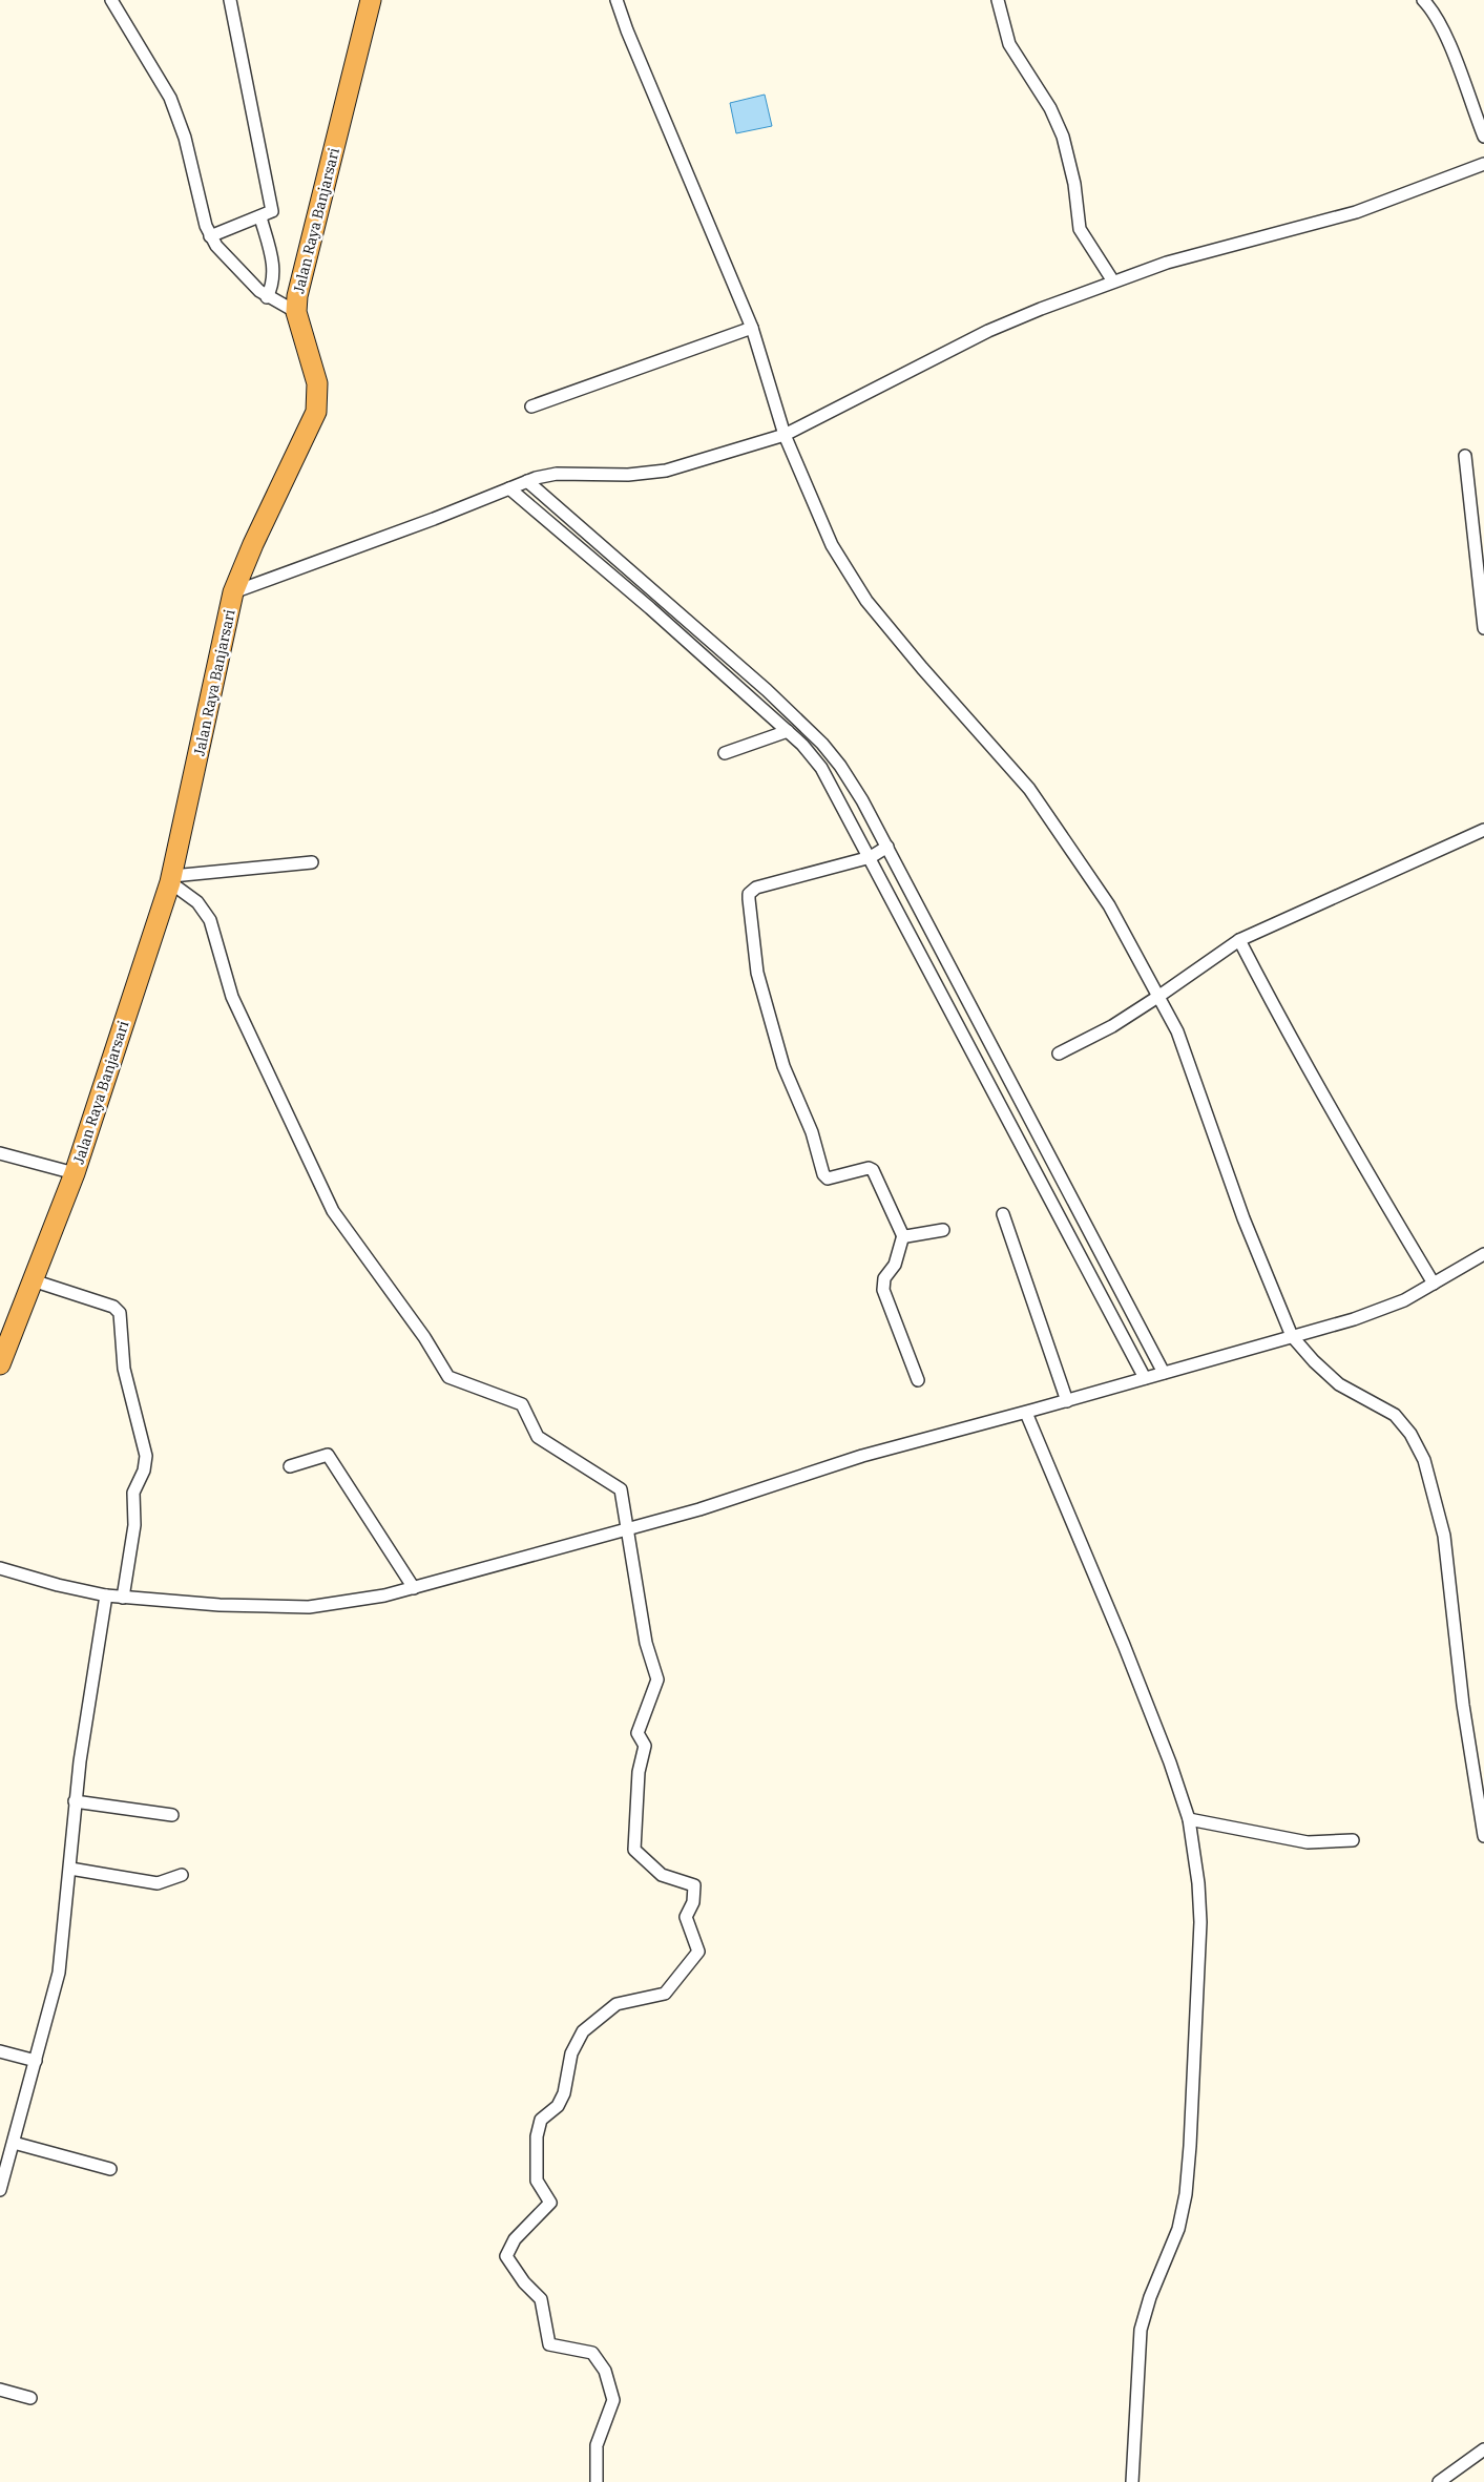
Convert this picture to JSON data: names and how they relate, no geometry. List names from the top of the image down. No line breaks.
{"streets":{"highway":["Jalan Raya Banjarsari"]}}
